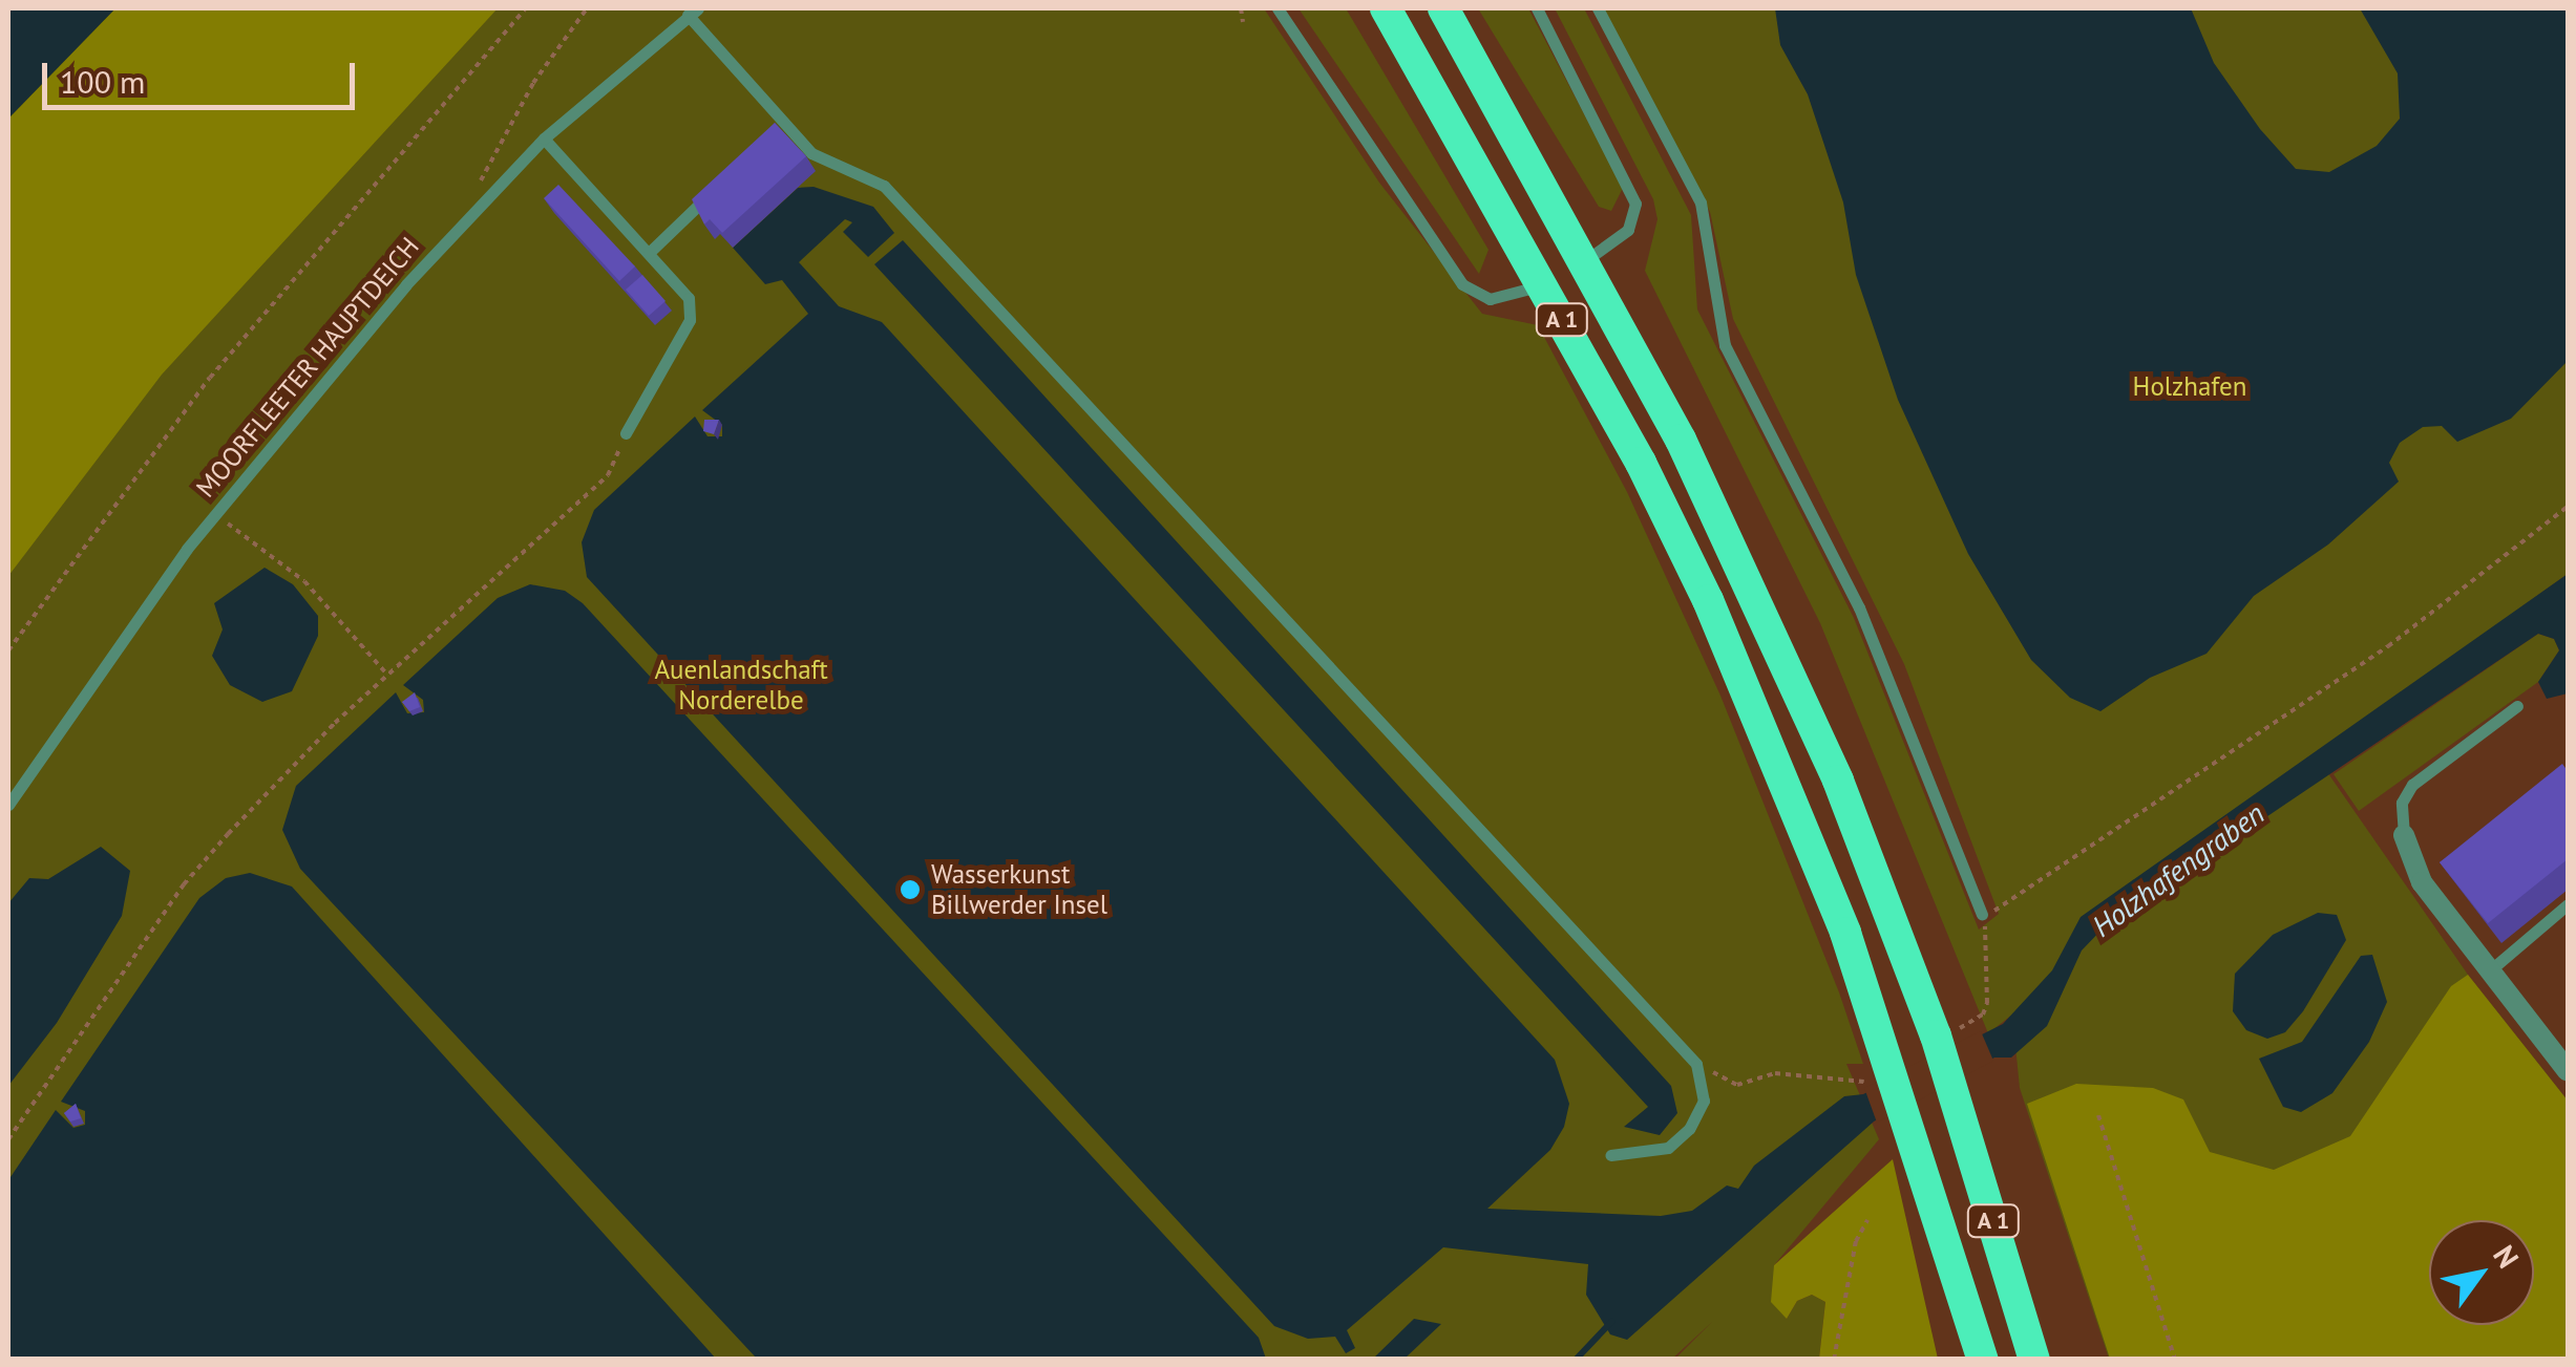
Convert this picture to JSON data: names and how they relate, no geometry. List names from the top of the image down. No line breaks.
{"streets":{"highway":["A 1"],"lane":["MOORFLEETER HAUPTDEICH"]},"water":["Holzhafengraben"],"parks":["Holzhafen","Auenlandschaft Norderelbe"],"places":["Wasserkunst Billwerder Insel"],"scale_bar":"100 m","north":"top right"}
